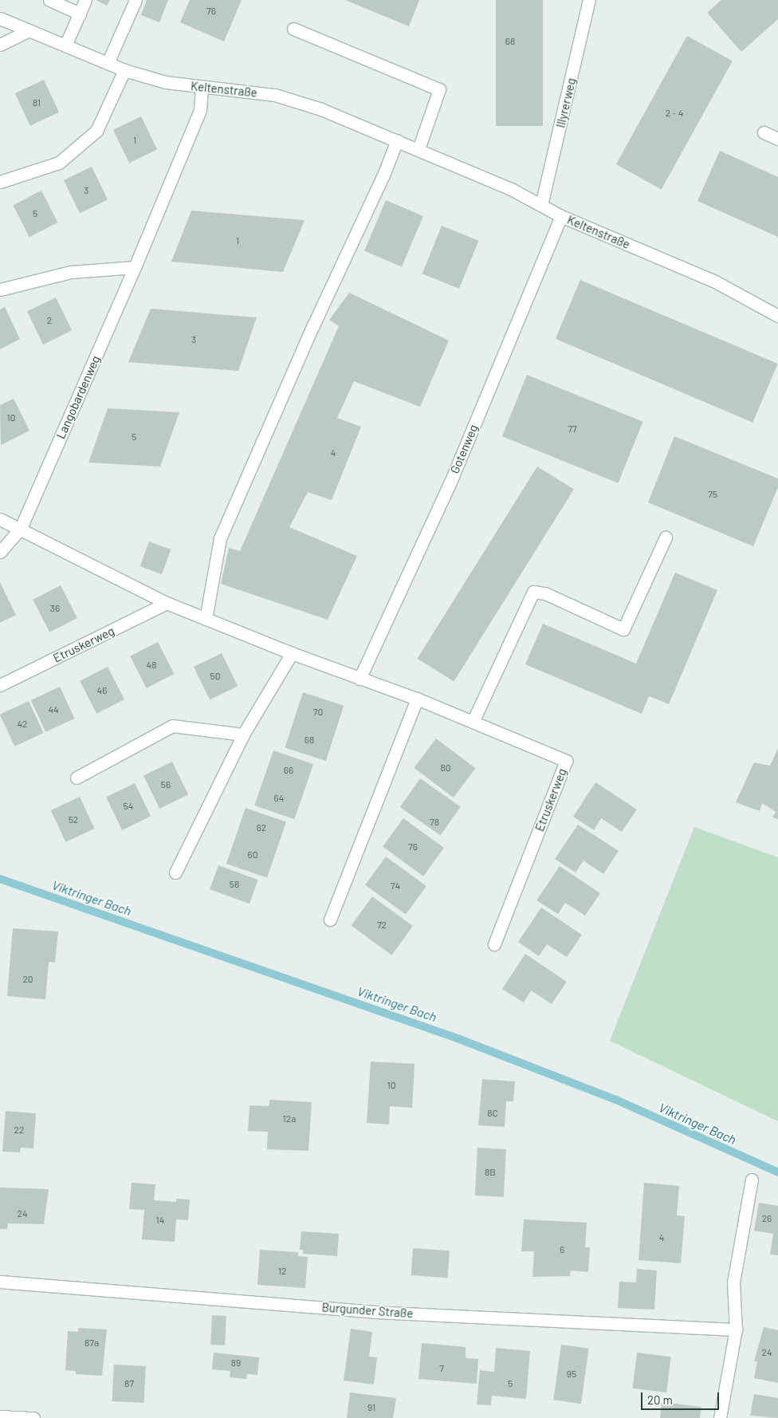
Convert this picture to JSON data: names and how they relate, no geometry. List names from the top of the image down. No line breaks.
{"streets":{"street":["Keltenstraße","Illyrerweg","Langobardenweg","Gotenweg","Etruskerweg","Burgunder Straße"]},"crossings":[["Keltenstraße","Illyrerweg"],["Keltenstraße","Langobardenweg"],["Keltenstraße","Gotenweg"],["Langobardenweg","Etruskerweg"],["Gotenweg","Etruskerweg"]],"water":["Viktringer Bach"],"house_numbers":["76","68","81","2 - 4","1","3","5","1","2","3","10","77","5","4","75","36","48","50","46","44","70","42","68","80","66","56","64","54","52","78","62","76","60","58","74","72","20","10","8C","12a","22","8B","24","26","14","4","6","12","87a","24","89","7","95","87","5","91"],"scale_bar":"20 m"}
